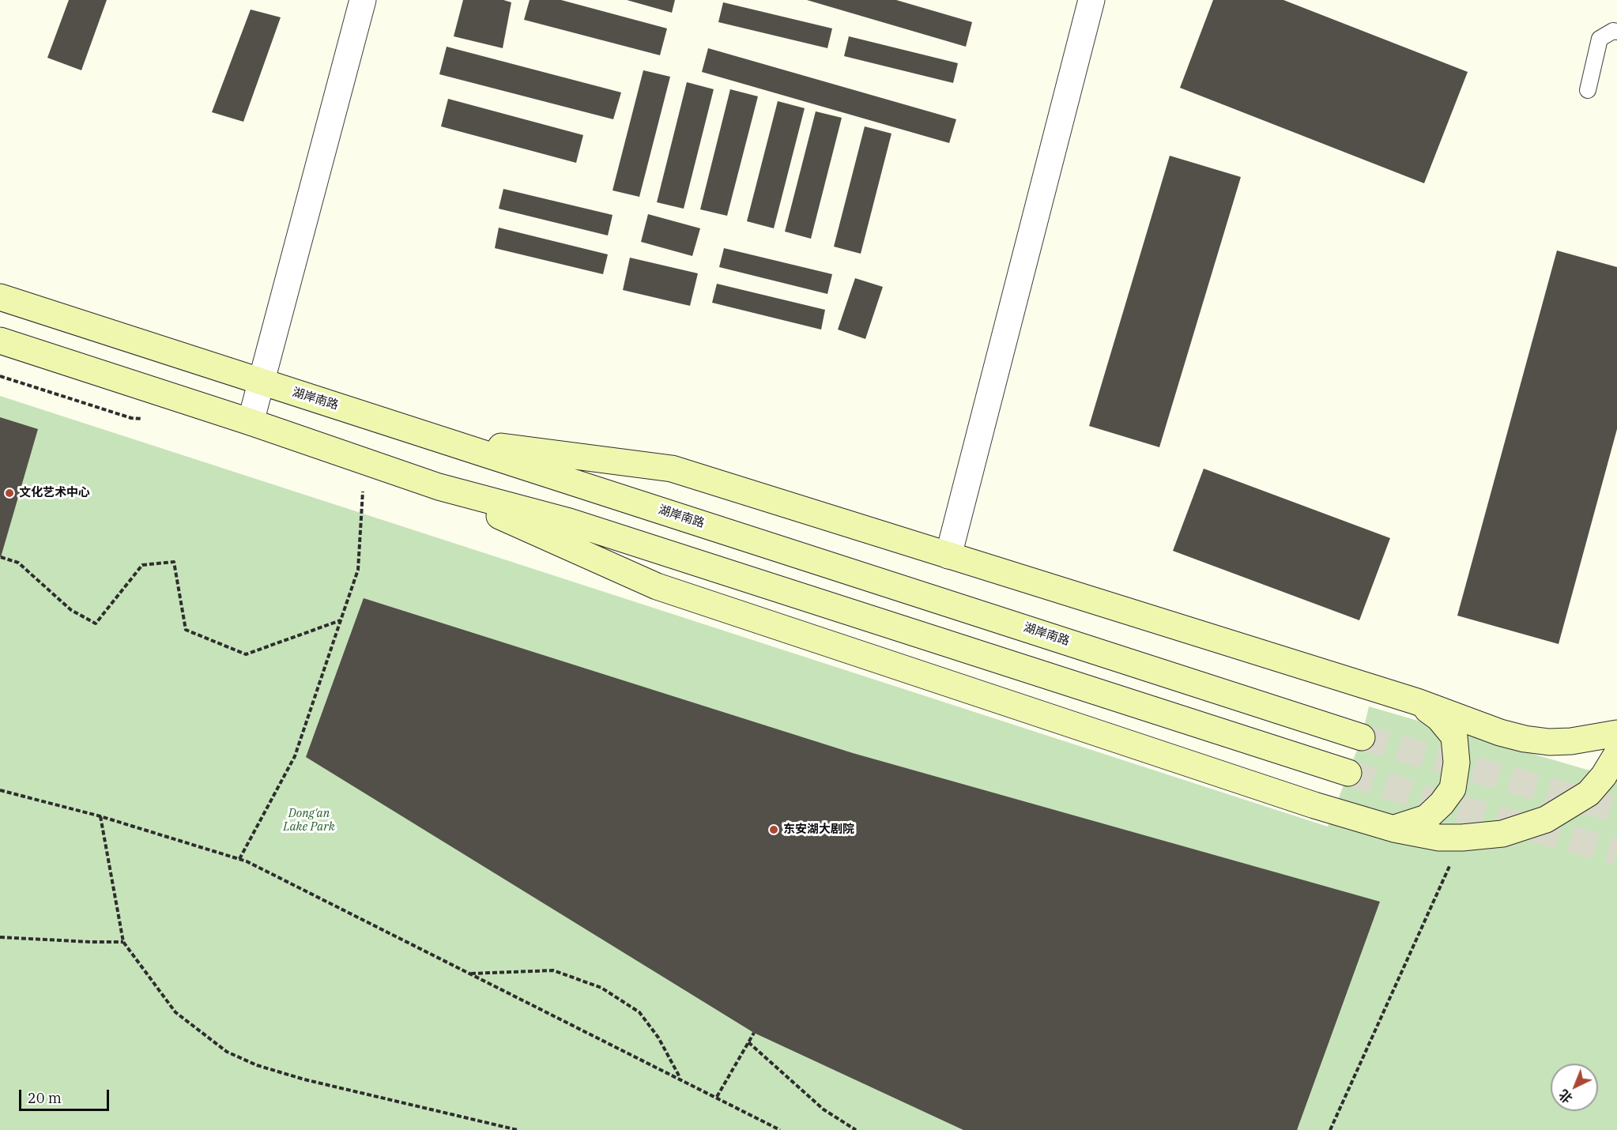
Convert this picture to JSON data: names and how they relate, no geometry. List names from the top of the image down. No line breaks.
{"streets":{"main road":["湖岸南路"]},"parks":["Dong'an Lake Park"],"places":["文化艺术中心","东安湖大剧院"],"scale_bar":"20 m","north":"bottom left"}
